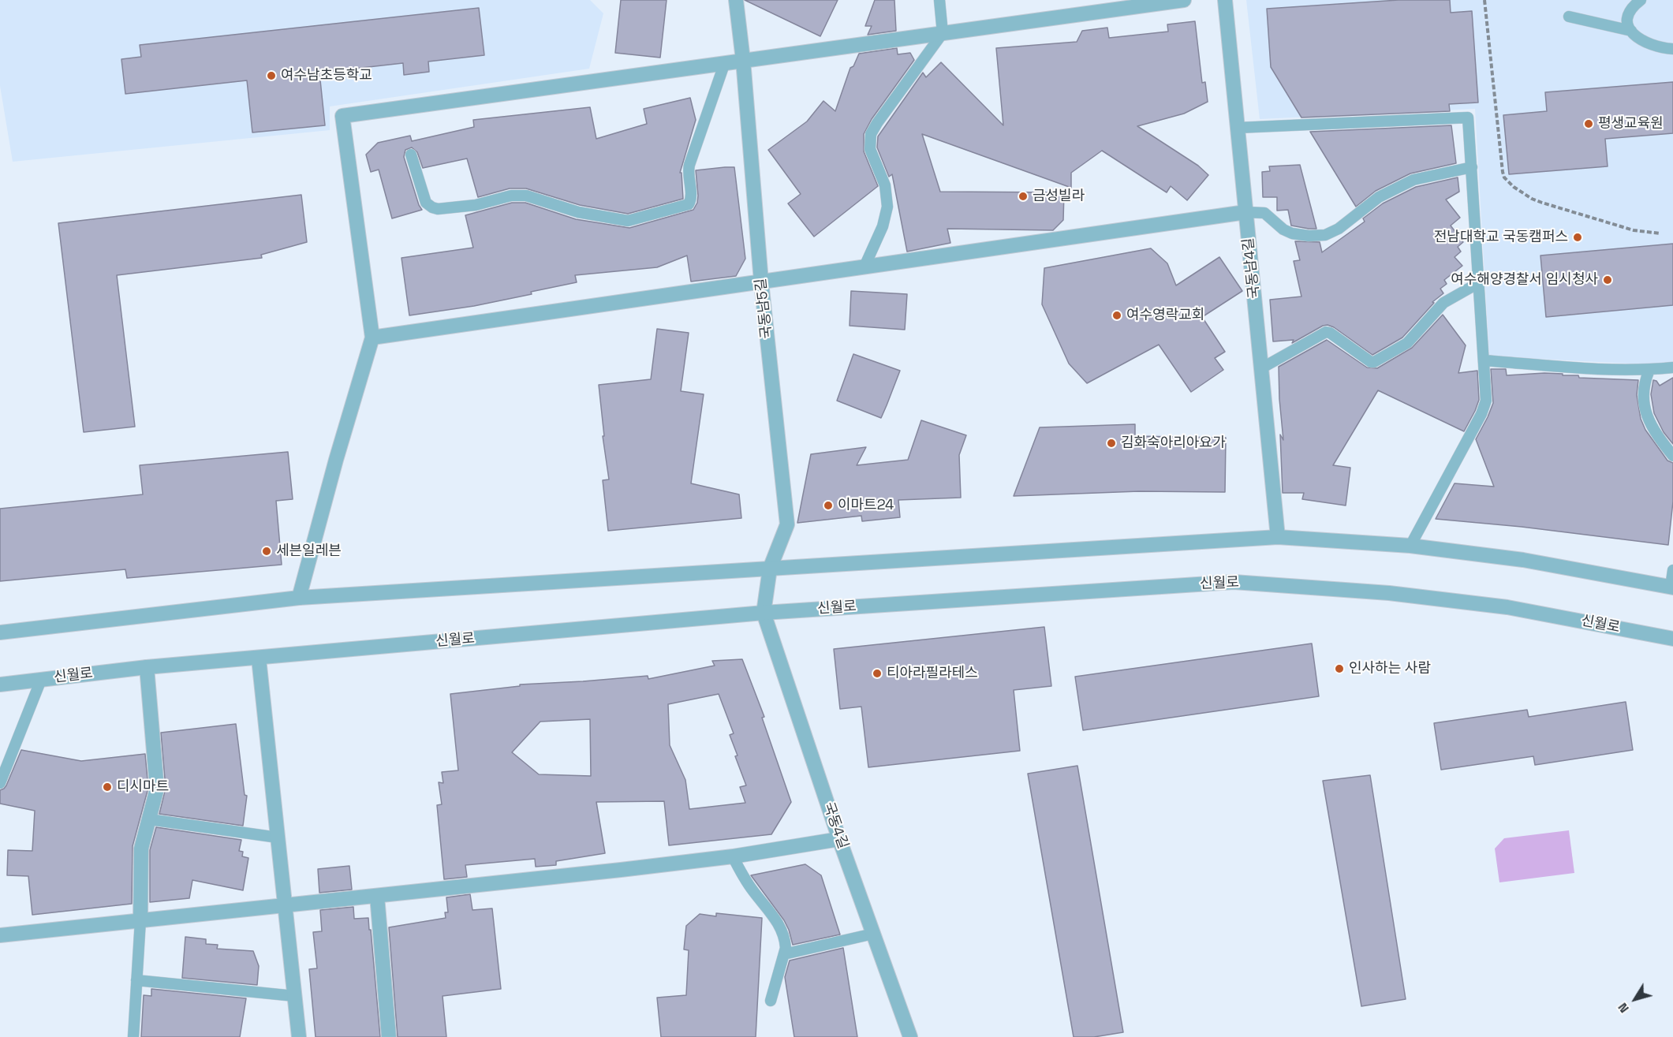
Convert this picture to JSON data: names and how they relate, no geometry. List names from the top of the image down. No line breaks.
{"streets":{"street":["국동남4길","국동남5길","신월로","국동4길"]},"crossings":[["국동남5길","신월로"],["국동남5길","국동4길"],["신월로","국동4길"]],"places":["여수남초등학교","평생교육원","금성빌라","전남대학교 국동캠퍼스","여수해양경찰서 임시청사","여수영락교회","김화숙아리아요가","이마트24","세븐일레븐","인사하는 사람","티아라필라테스","디시마트"],"north":"bottom left"}
